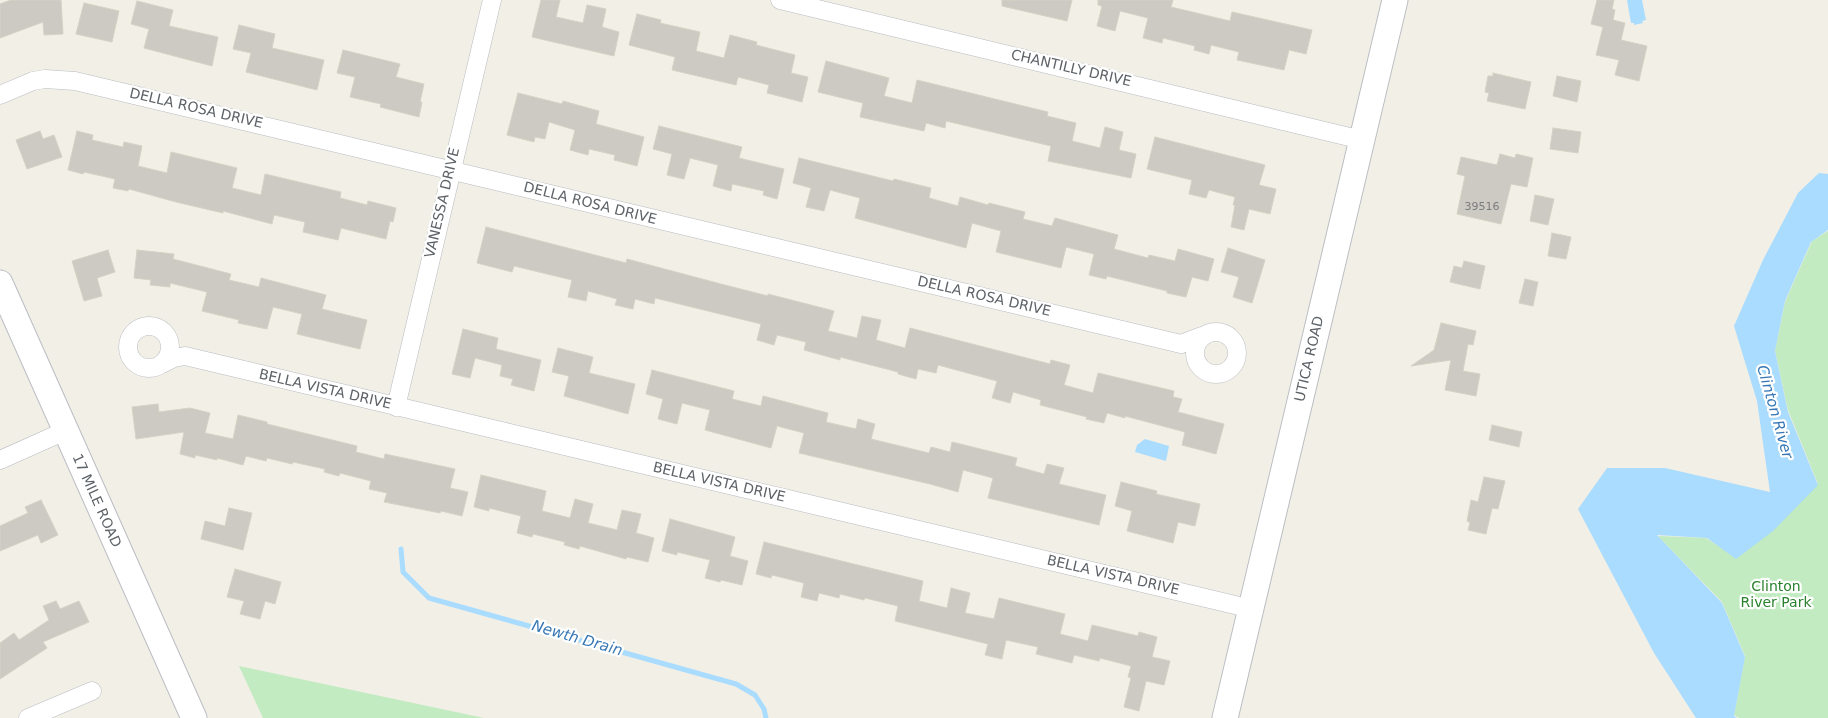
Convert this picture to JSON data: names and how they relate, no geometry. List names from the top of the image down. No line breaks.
{"streets":{"street":["CHANTILLY DRIVE","DELLA ROSA DRIVE","VANESSA DRIVE","UTICA ROAD","BELLA VISTA DRIVE","17 MILE ROAD"]},"crossings":[["CHANTILLY DRIVE","UTICA ROAD"],["DELLA ROSA DRIVE","VANESSA DRIVE"],["VANESSA DRIVE","BELLA VISTA DRIVE"],["UTICA ROAD","BELLA VISTA DRIVE"]],"water":["Clinton River","Newth Drain"],"parks":["Clinton River Park"],"house_numbers":["39516"]}
